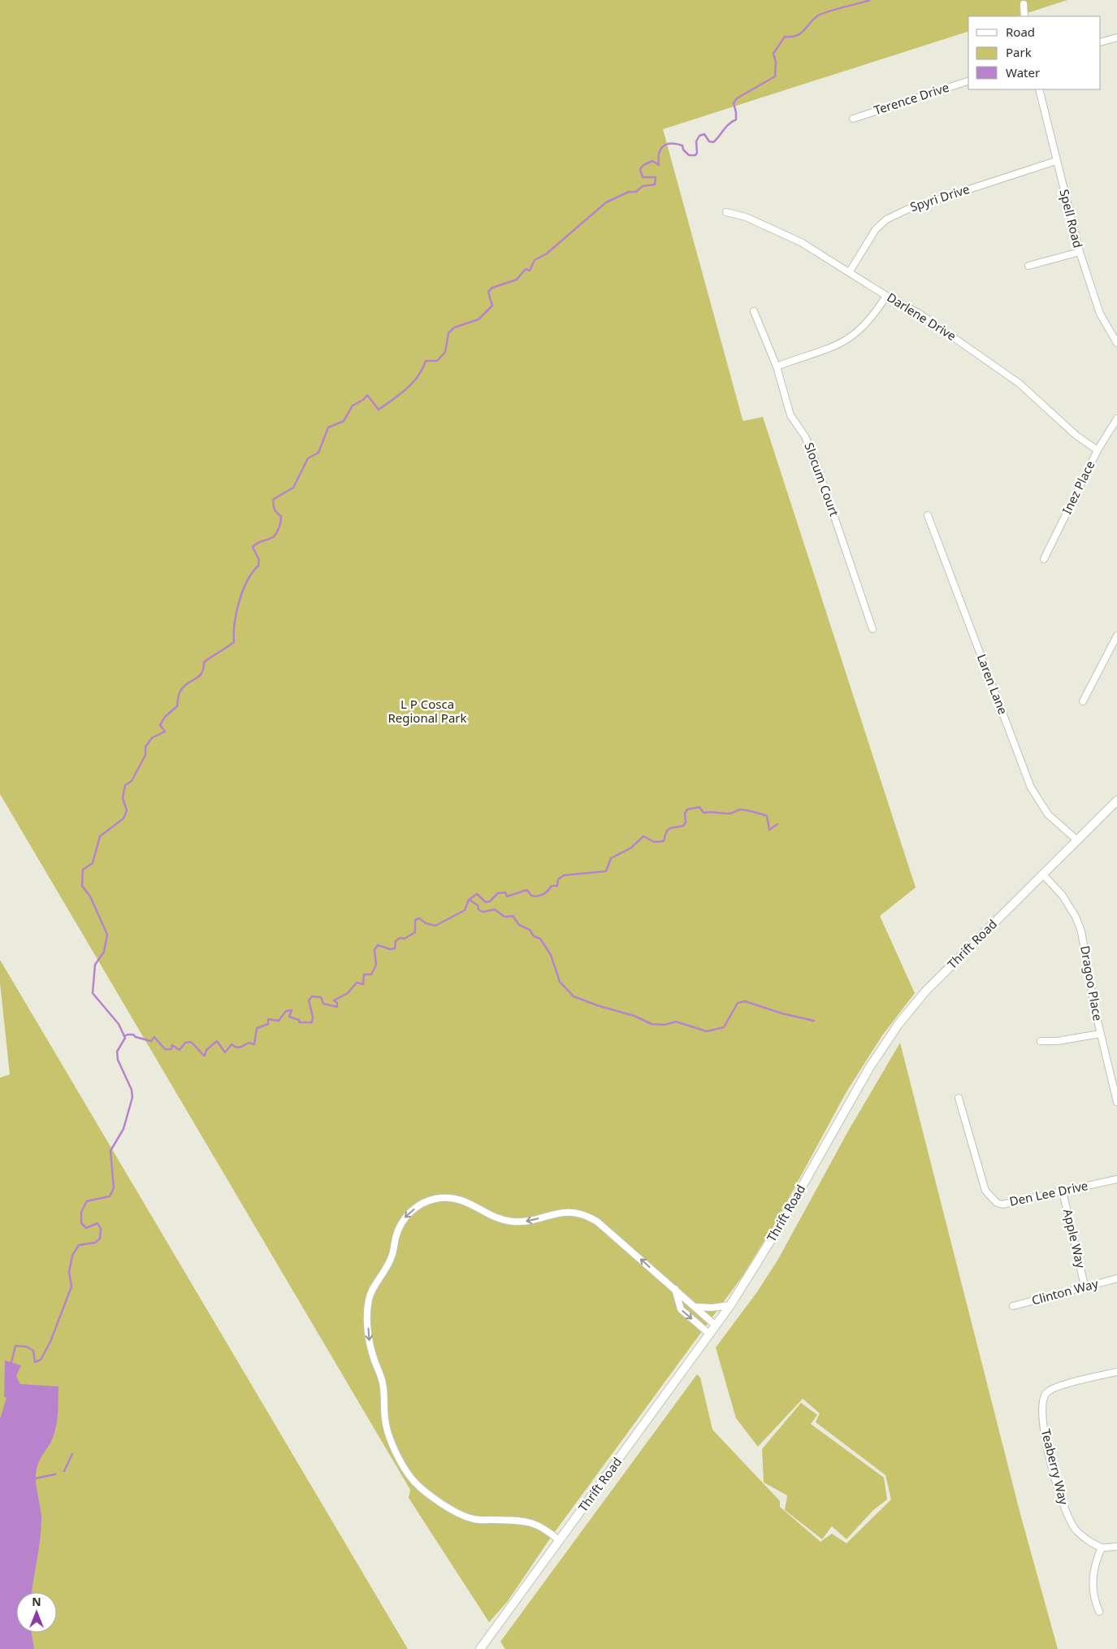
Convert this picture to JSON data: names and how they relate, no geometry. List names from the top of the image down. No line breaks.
{"streets":{"street":["Terence Drive","Spyri Drive","Spell Road","Darlene Drive","Slocum Court","Inez Place","Laren Lane","Thrift Road","Dragoo Place","Den Lee Drive","Apple Way","Clinton Way","Teaberry Way"]},"crossings":[["Spyri Drive","Spell Road"],["Spyri Drive","Darlene Drive"],["Darlene Drive","Inez Place"],["Laren Lane","Thrift Road"],["Thrift Road","Dragoo Place"],["Den Lee Drive","Apple Way"],["Apple Way","Clinton Way"]],"parks":["L P Cosca Regional Park"],"legend":["Road","Park","Water"],"north":"top"}
